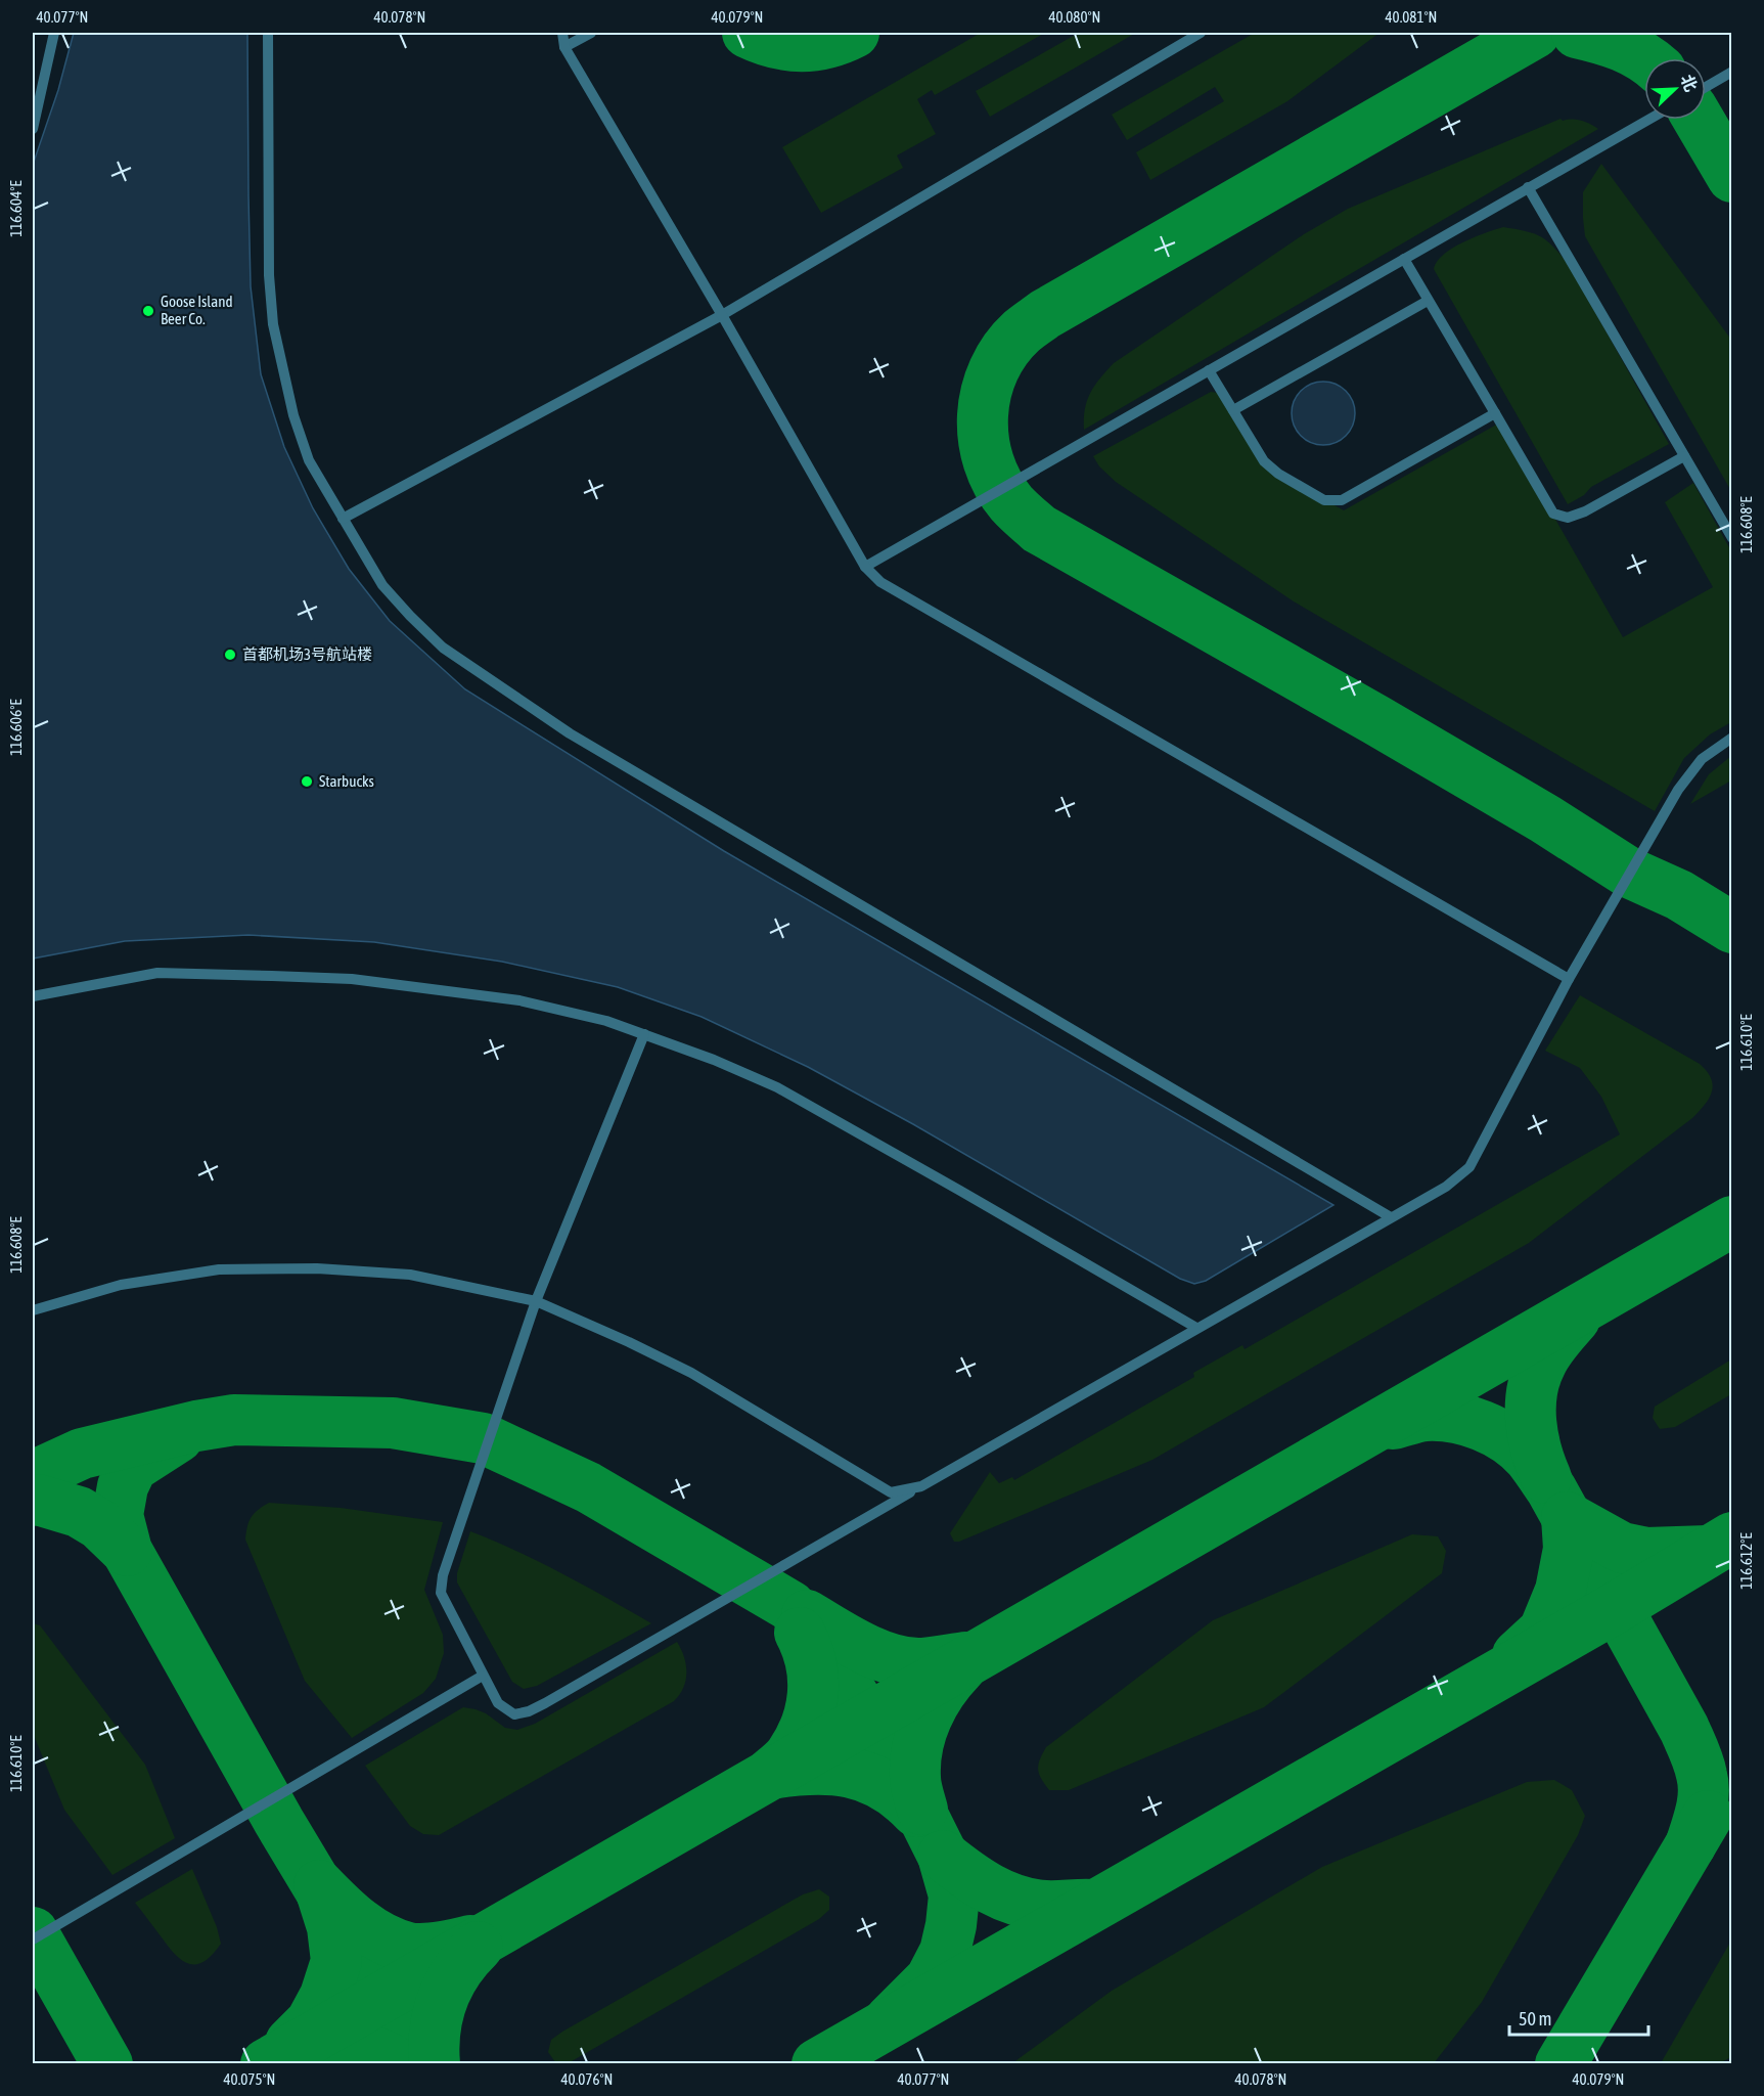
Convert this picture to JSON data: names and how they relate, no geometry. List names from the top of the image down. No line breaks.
{"places":["Goose Island Beer Co.","首都机场3号航站楼","Starbucks"],"scale_bar":"50 m","north":"top right","coordinates":["40.077°N","40.078°N","40.079°N","40.080°N","40.081°N","116.604°E","116.608°E","116.606°E","116.610°E","116.612°E","40.075°N","40.076°N"]}
